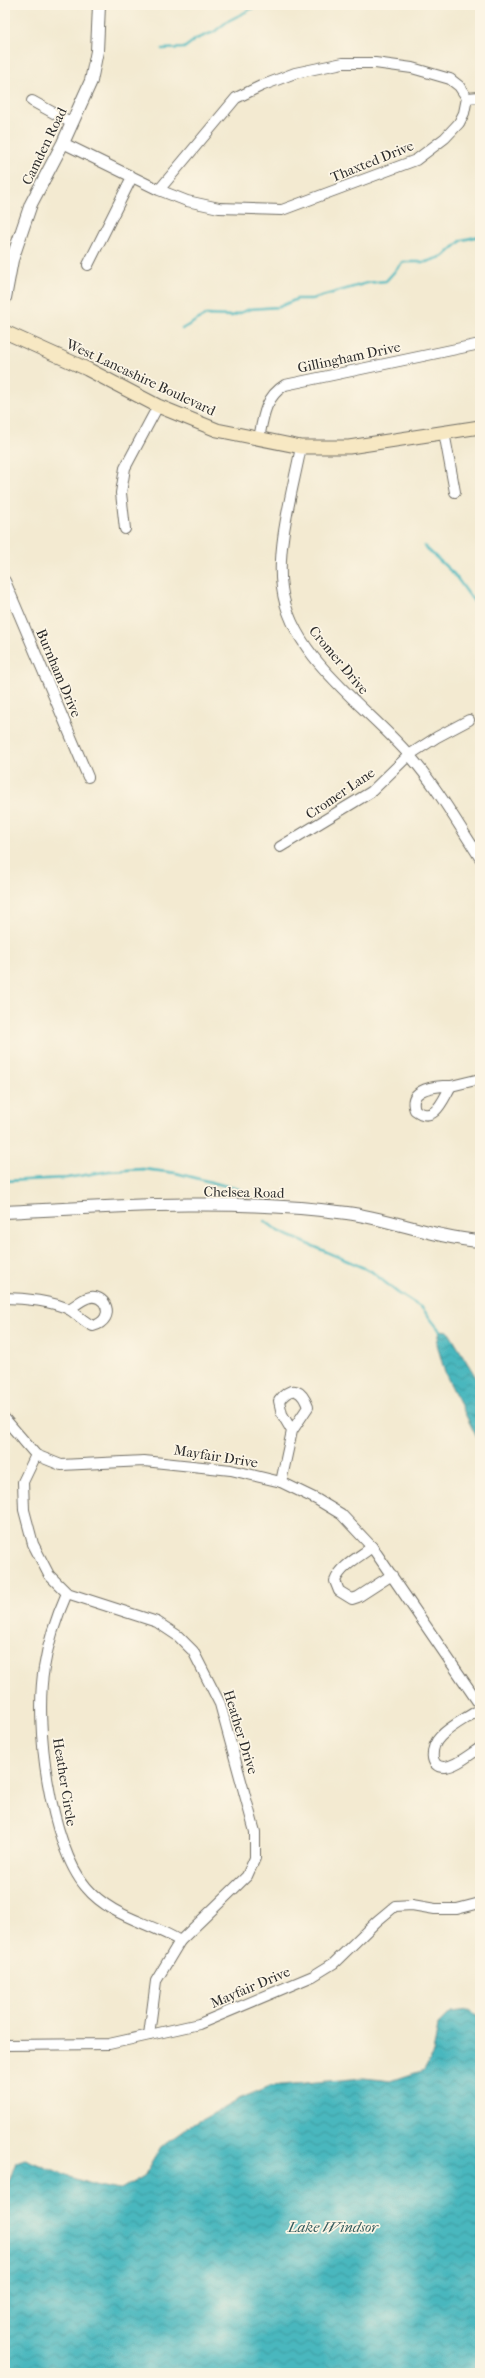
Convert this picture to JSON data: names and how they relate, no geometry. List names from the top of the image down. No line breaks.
{"streets":{"main road":["West Lancashire Boulevard"],"street":["Camden Road","Thaxted Drive","Gillingham Drive","Cromer Drive","Burnham Drive","Cromer Lane","Chelsea Road","Mayfair Drive","Heather Drive","Heather Circle"]},"crossings":[["Camden Road","Thaxted Drive"],["Gillingham Drive","West Lancashire Boulevard"],["West Lancashire Boulevard","Cromer Drive"],["Cromer Drive","Cromer Lane"],["Mayfair Drive","Heather Drive"],["Heather Drive","Heather Circle"]],"water":["Lake Windsor"]}
